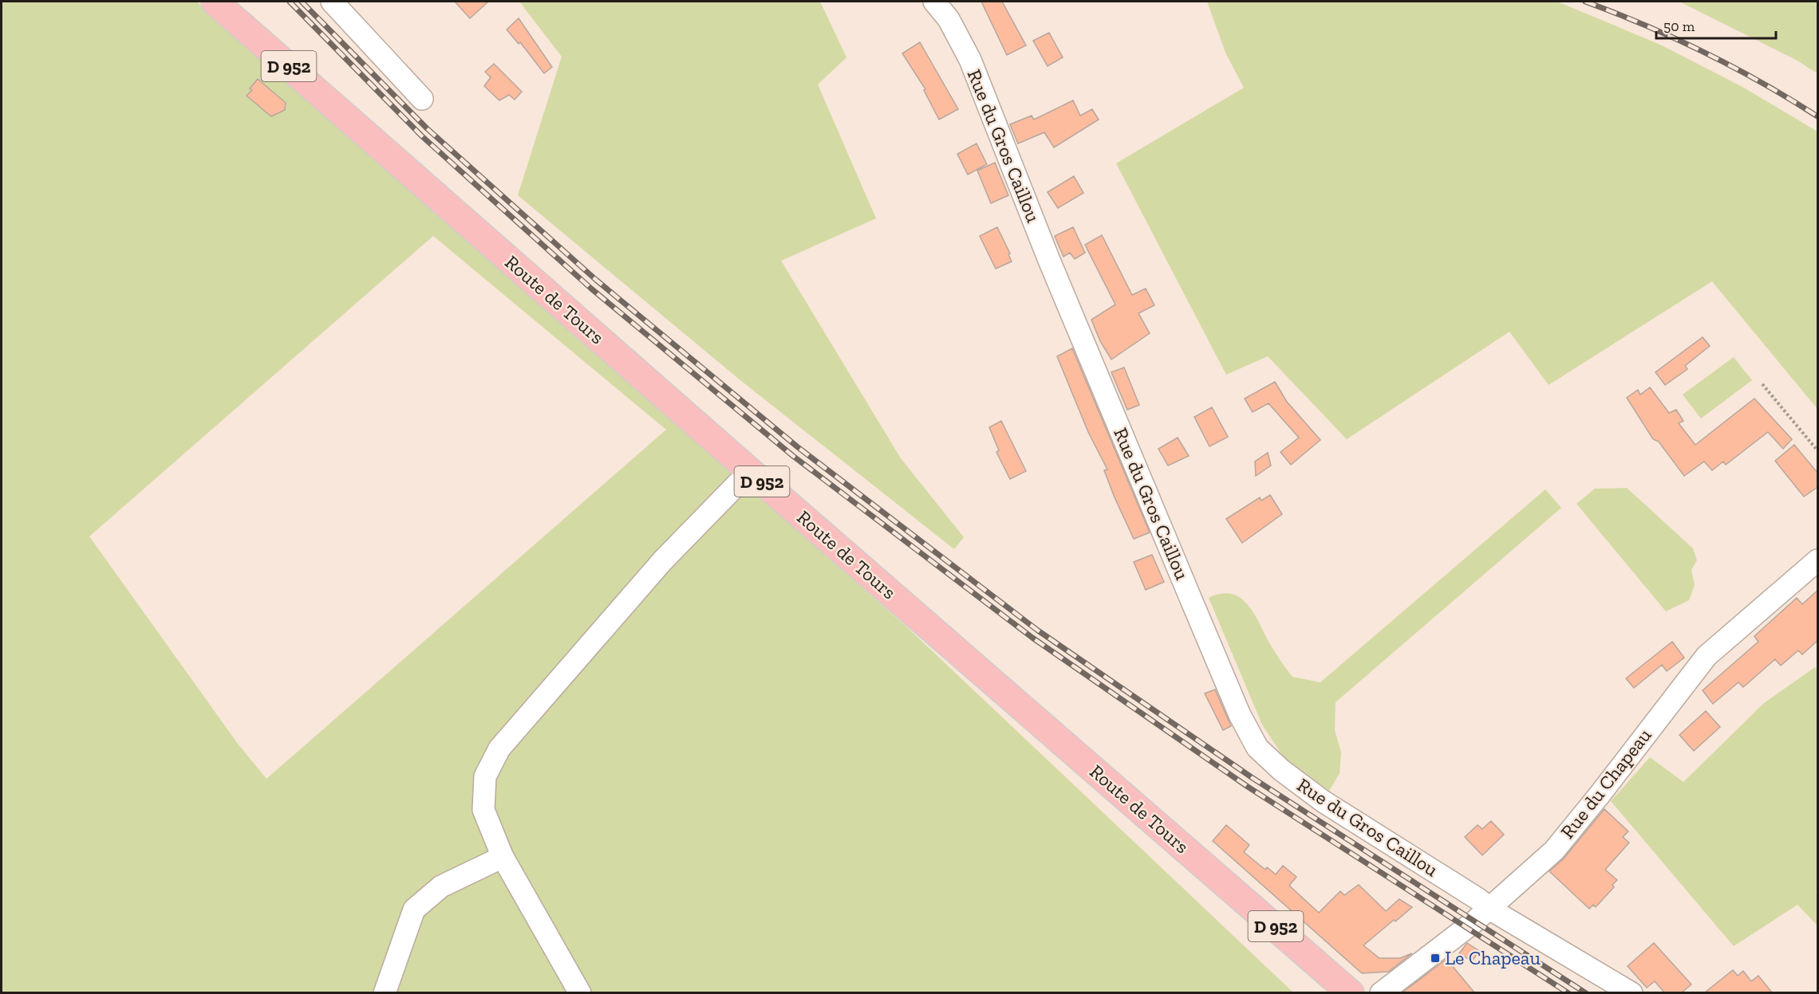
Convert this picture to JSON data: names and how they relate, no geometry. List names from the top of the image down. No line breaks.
{"streets":{"main road":["D 952","Route de Tours"],"street":["Rue du Gros Caillou","Rue du Chapeau"]},"crossings":[["Rue du Gros Caillou","Rue du Chapeau"]],"places":{"transit":["Le Chapeau"]},"scale_bar":"50 m"}
